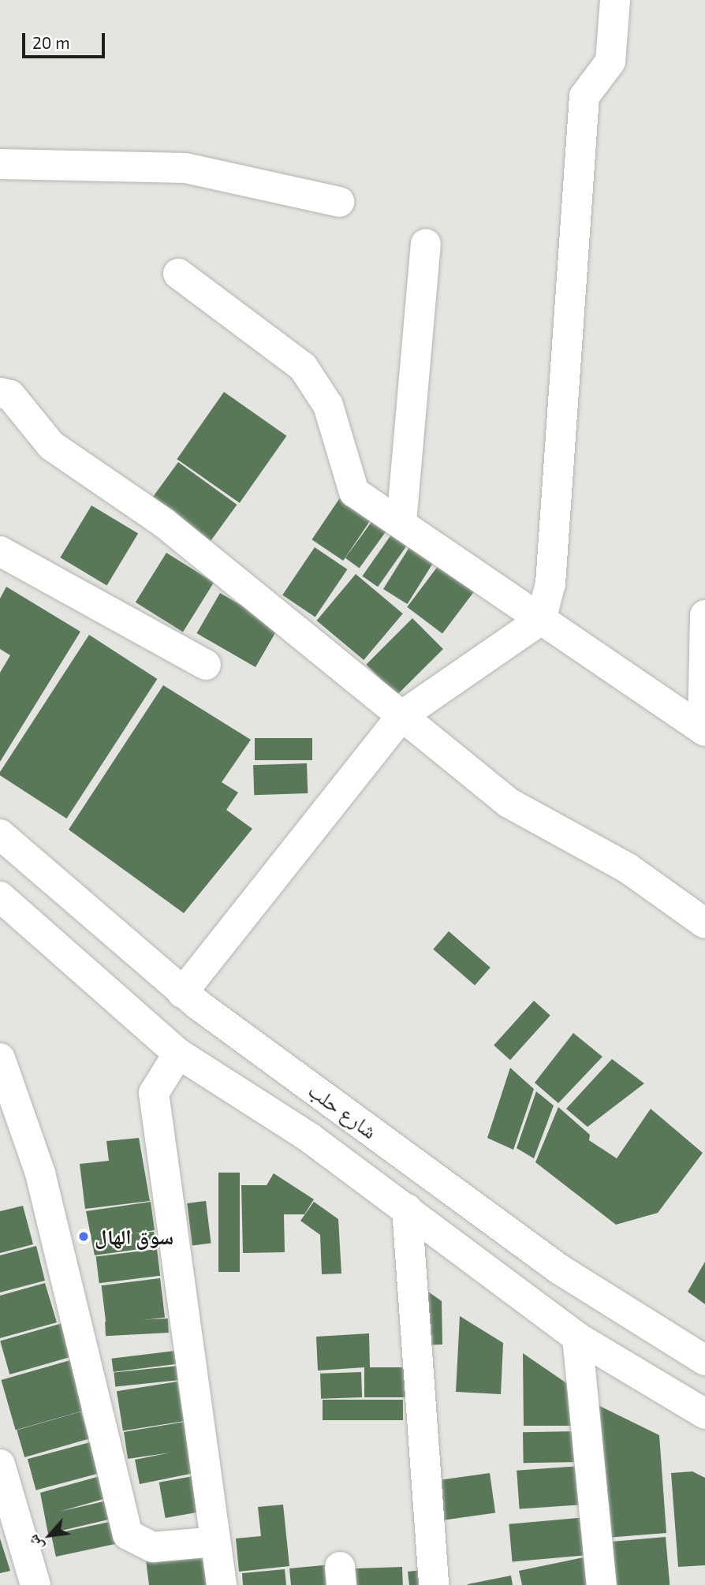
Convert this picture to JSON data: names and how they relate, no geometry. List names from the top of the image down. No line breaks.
{"streets":{"street":["شارع حلب"]},"places":["سوق الهال"],"scale_bar":"20 m","north":"bottom left"}
